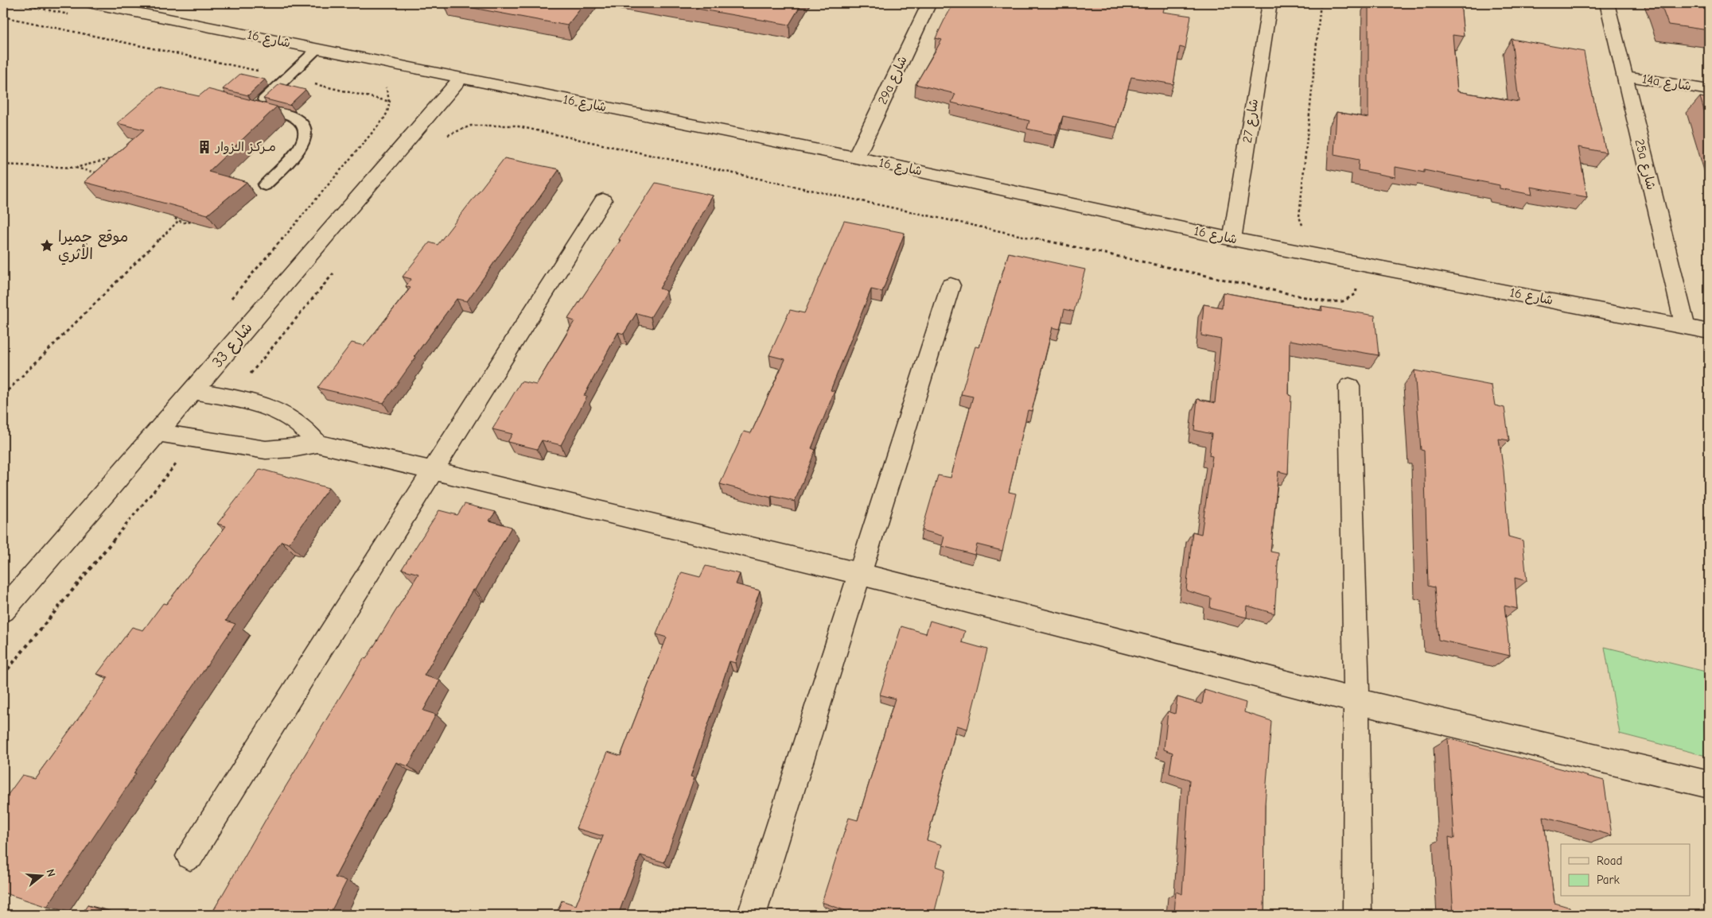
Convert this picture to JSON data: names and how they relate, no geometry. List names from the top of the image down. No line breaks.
{"streets":{"street":["شارع 16","29a شارع","14a شارع","شارع 27","25a شارع","شارع 33"]},"crossings":[["شارع 16","29a شارع"],["شارع 16","شارع 27"],["شارع 16","25a شارع"],["شارع 16","شارع 33"],["14a شارع","25a شارع"]],"places":{"building":["مـركـز الـزوار"],"place":["موقع جميرا الأثري"]},"legend":["Road","Park"],"north":"right"}
